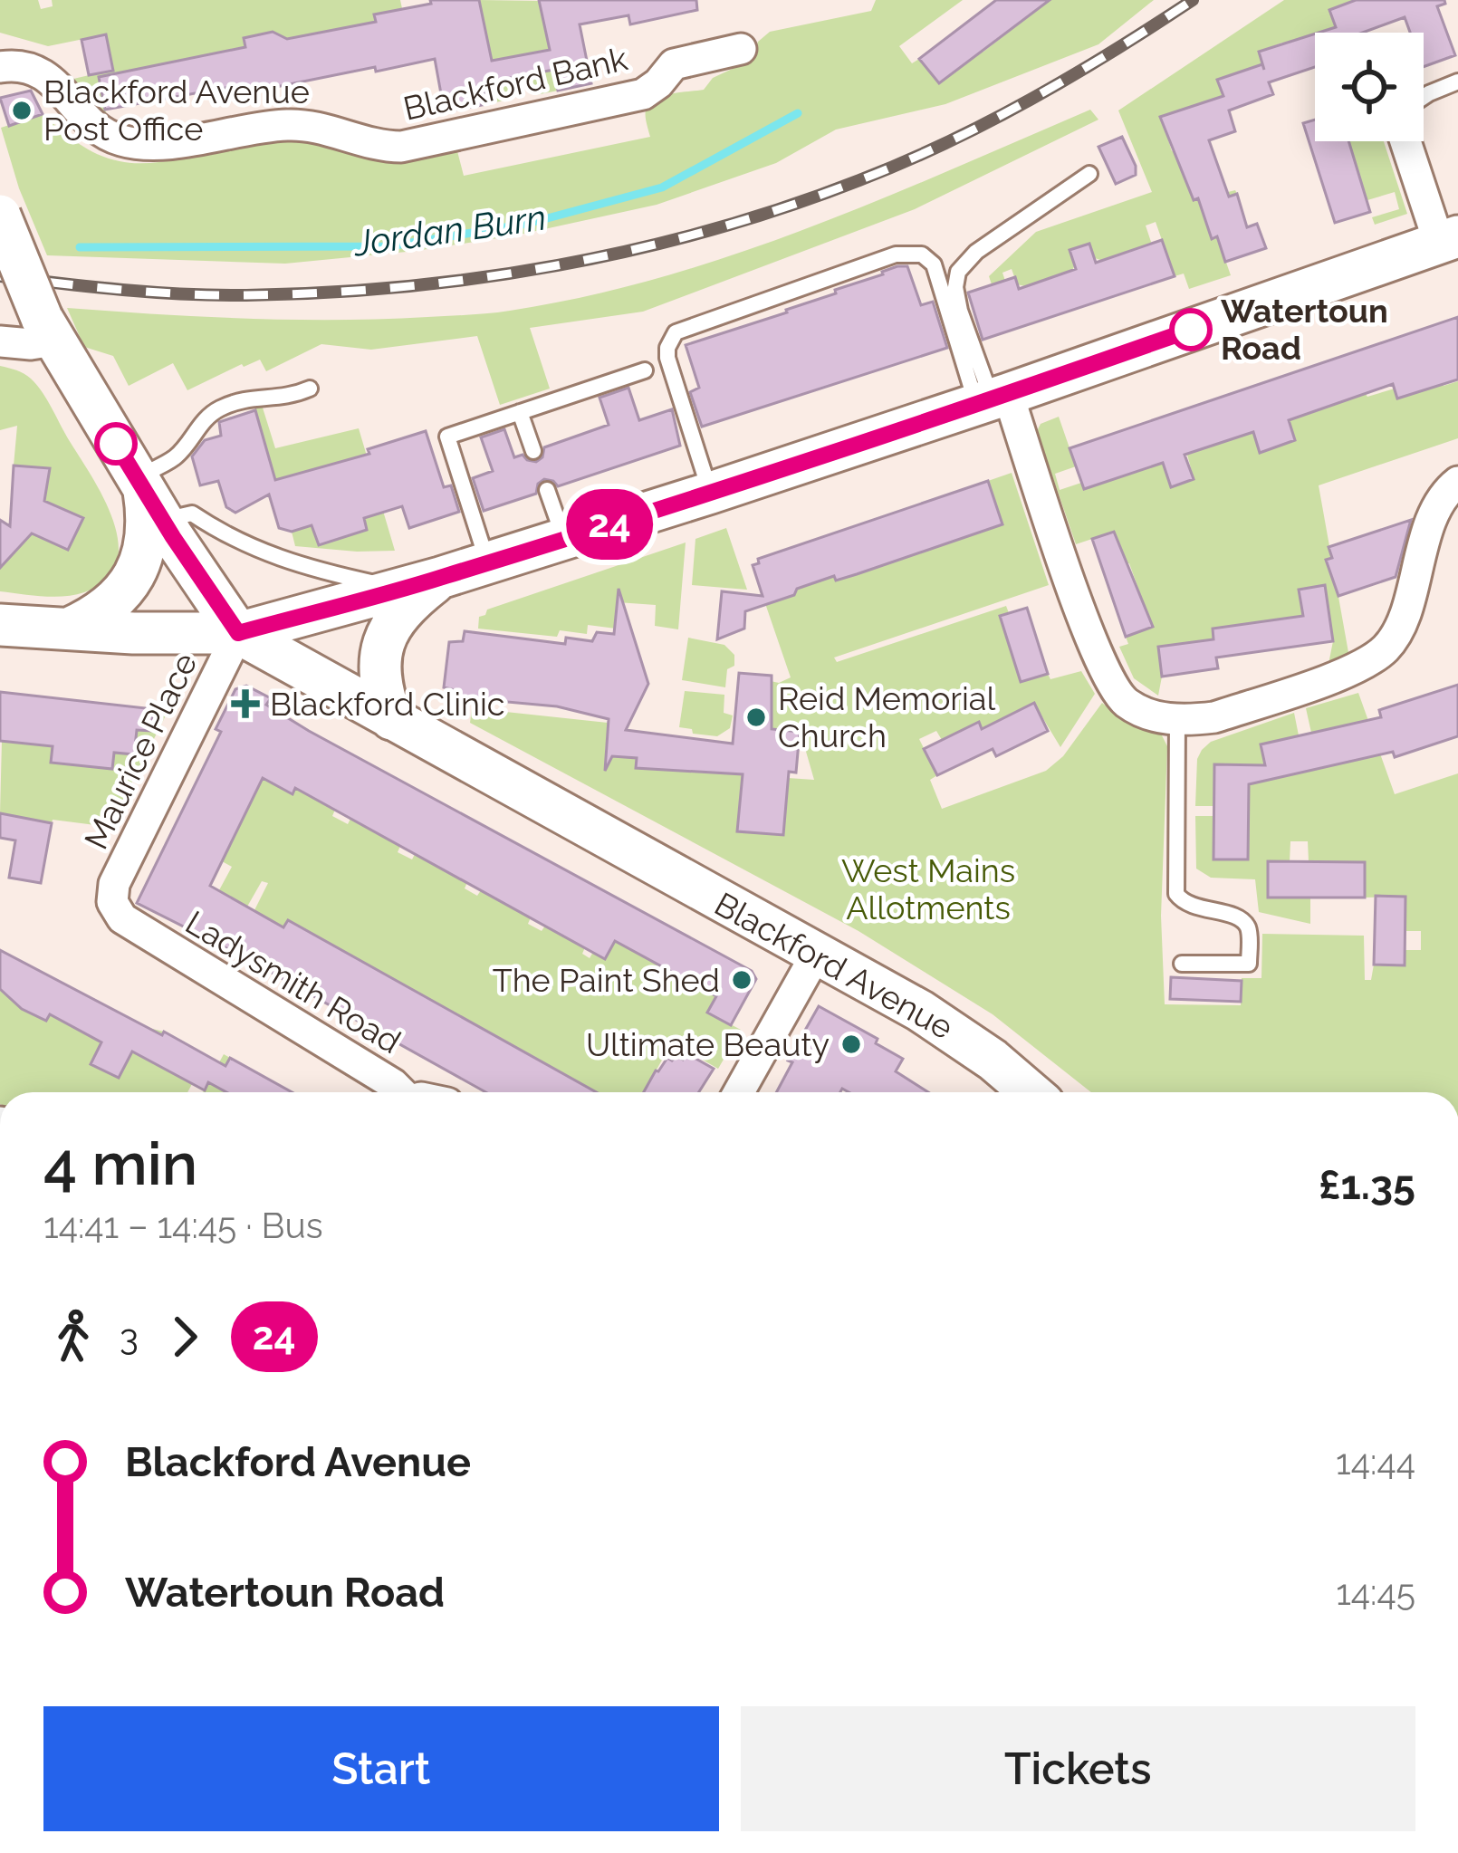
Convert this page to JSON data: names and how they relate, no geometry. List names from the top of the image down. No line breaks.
{"streets":{"street":["Blackford Bank","Maurice Place","Blackford Avenue","Ladysmith Road"]},"crossings":[["Maurice Place","Blackford Avenue"],["Maurice Place","Ladysmith Road"]],"water":["Jordan Burn"],"parks":["West Mains Allotments"],"places":{"other":["Blackford Avenue Post Office","Watertoun Road","Reid Memorial Church","The Paint Shed","Ultimate Beauty"],"health":["Blackford Clinic"]},"lines":["bus line 24"],"page":{"on_map":"24","heading":["4 min","14:41 – 14:45 · Bus","£1.35"],"legs":["3","24"],"list":[{"name":"Blackford Avenue","value":"14:44"},{"name":"Watertoun Road","value":"14:45"}],"buttons":["Start","Tickets"]}}
